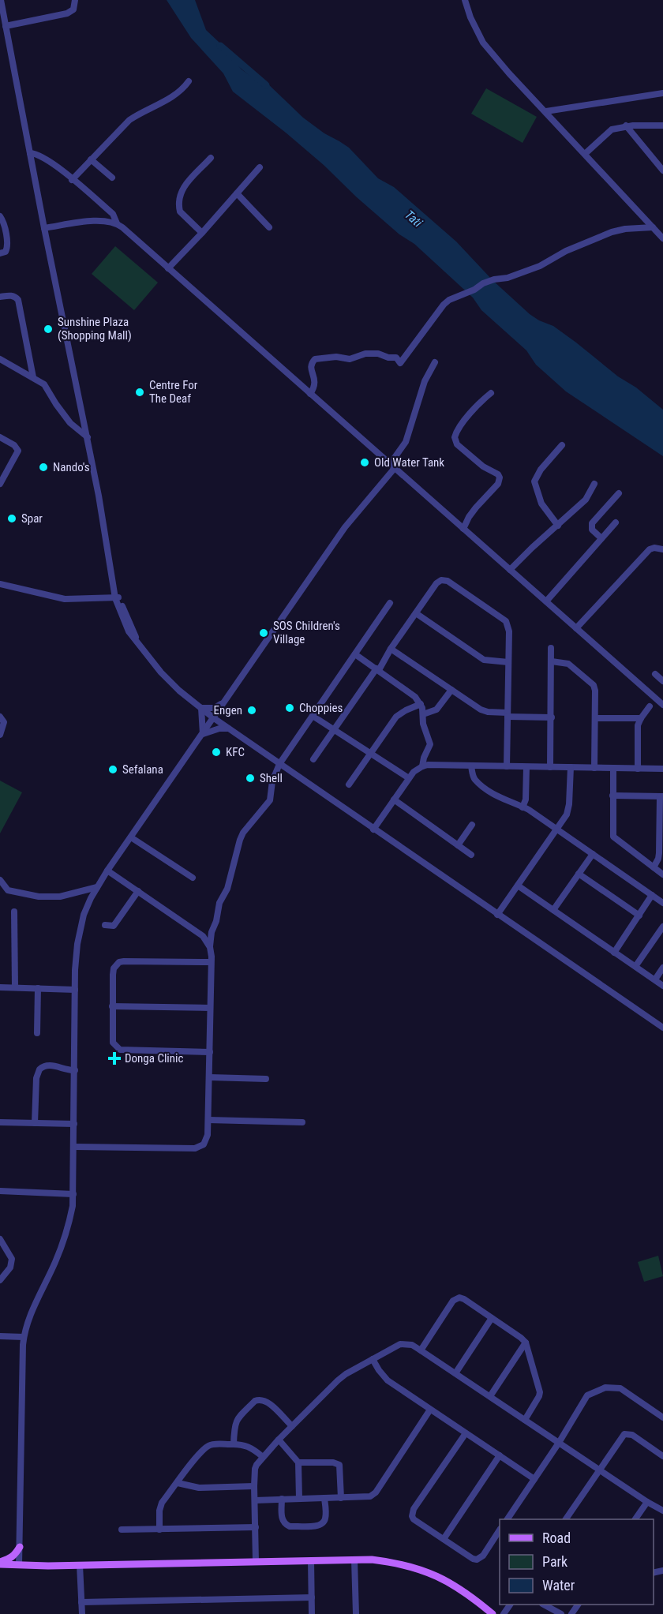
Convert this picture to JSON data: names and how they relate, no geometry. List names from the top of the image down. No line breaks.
{"water":["Tati"],"places":{"other":["Sunshine Plaza (Shopping Mall)","Centre For The Deaf","Old Water Tank","Nando's","Spar","SOS Children's Village","Choppies","Engen","KFC","Sefalana","Shell"],"health":["Donga Clinic"]},"legend":["Road","Park","Water"]}
